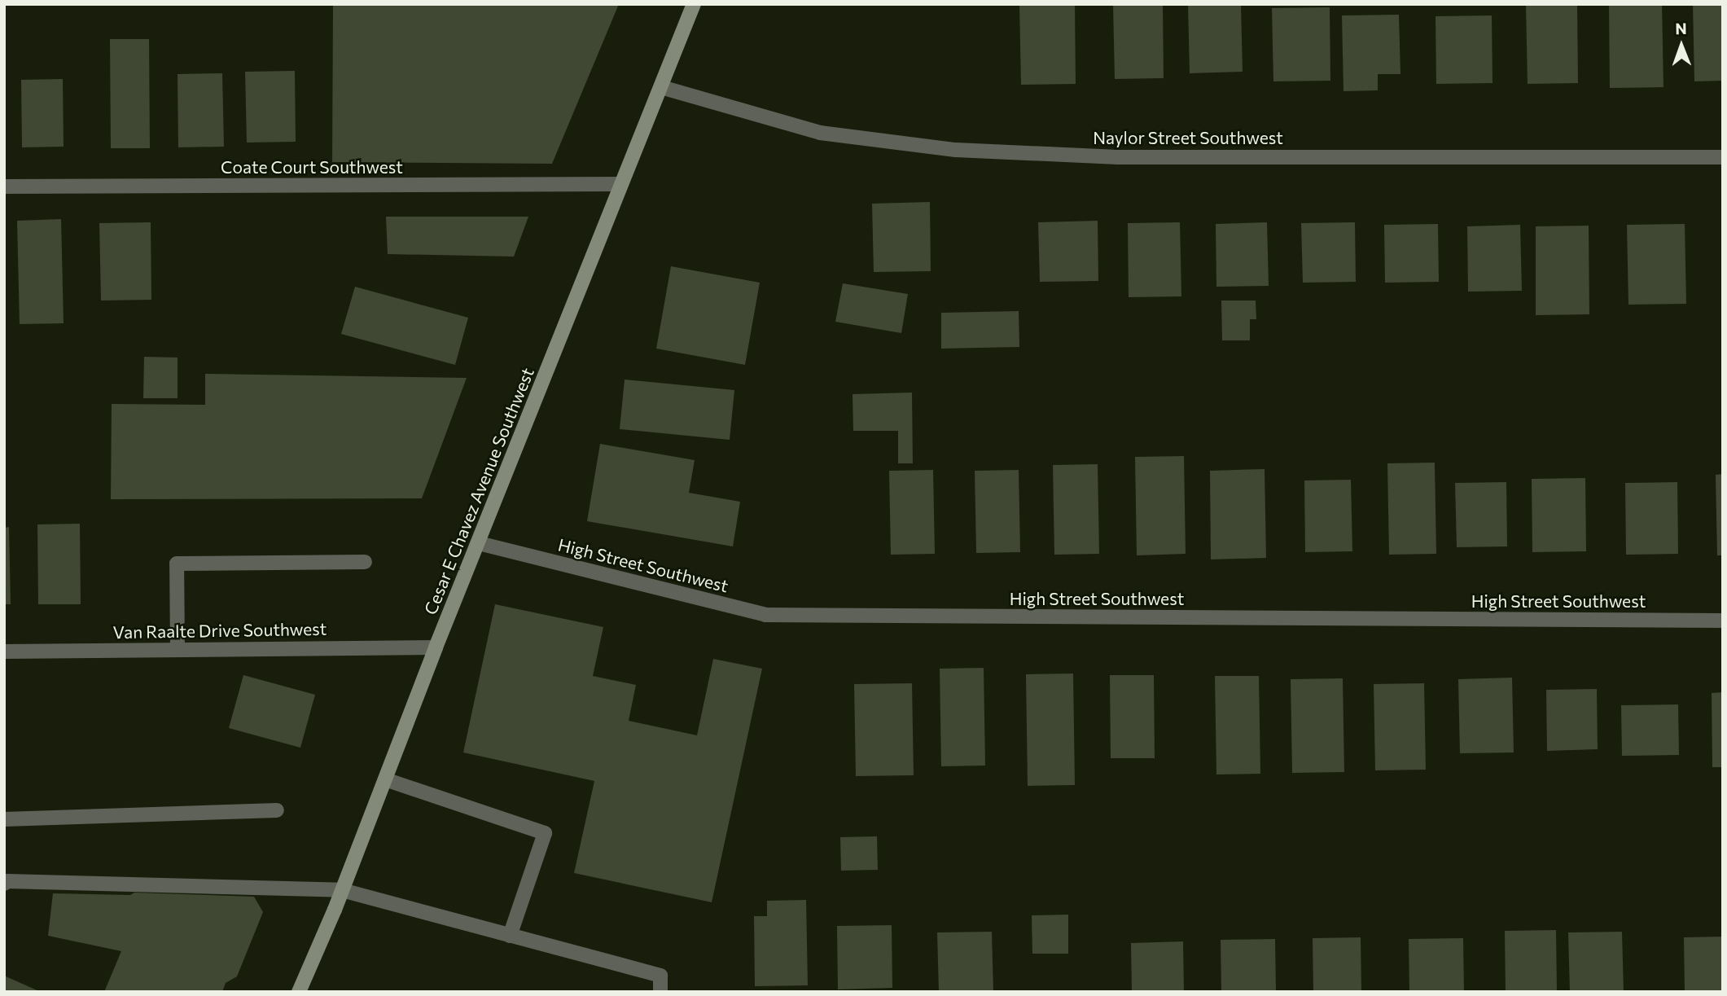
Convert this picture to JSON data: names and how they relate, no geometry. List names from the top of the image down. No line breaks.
{"streets":{"main road":["Cesar E Chavez Avenue Southwest"],"street":["Naylor Street Southwest","Coate Court Southwest","High Street Southwest","Van Raalte Drive Southwest"]},"crossings":[["Naylor Street Southwest","Cesar E Chavez Avenue Southwest"],["Coate Court Southwest","Cesar E Chavez Avenue Southwest"],["Cesar E Chavez Avenue Southwest","High Street Southwest"],["Cesar E Chavez Avenue Southwest","Van Raalte Drive Southwest"]],"north":"top"}
